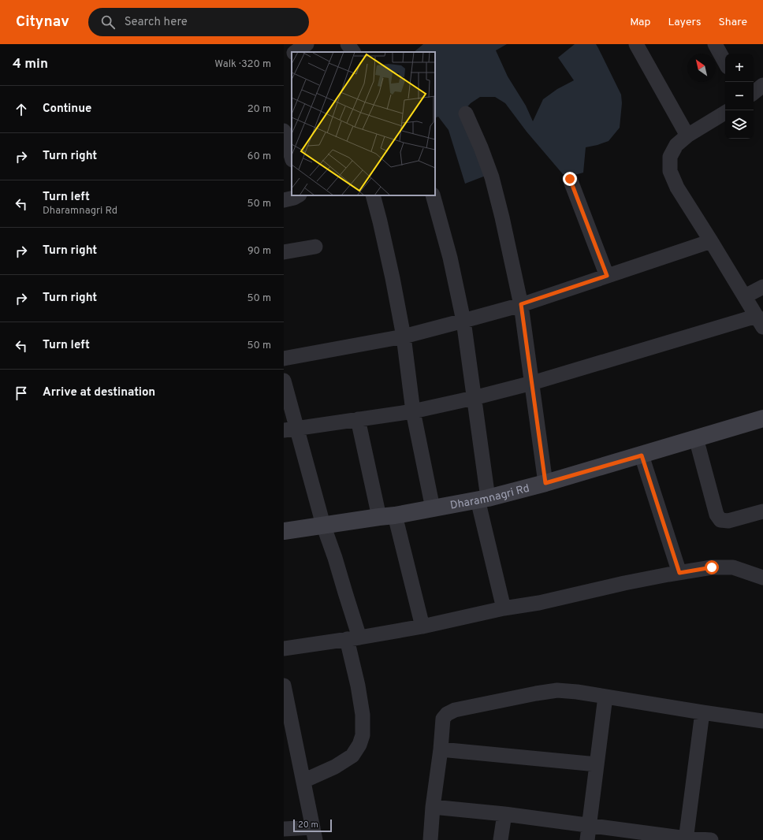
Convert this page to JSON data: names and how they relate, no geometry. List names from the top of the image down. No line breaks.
{"streets":{"street":["Dharamnagri Rd"]},"scale_bar":"20 m","north":"top left","page":{"header":"Citynav","search":"Search here","nav":["Map","Layers","Share"],"heading":["4 min","Walk · 320 m"],"map_buttons":["+","−"],"list":[["Continue","20 m"],["Turn right","60 m"],["Turn left","Dharamnagri Rd","50 m"],["Turn right","90 m"],["Turn right","50 m"],["Turn left","50 m"],"Arrive at destination"],"scale":"20 m"}}
